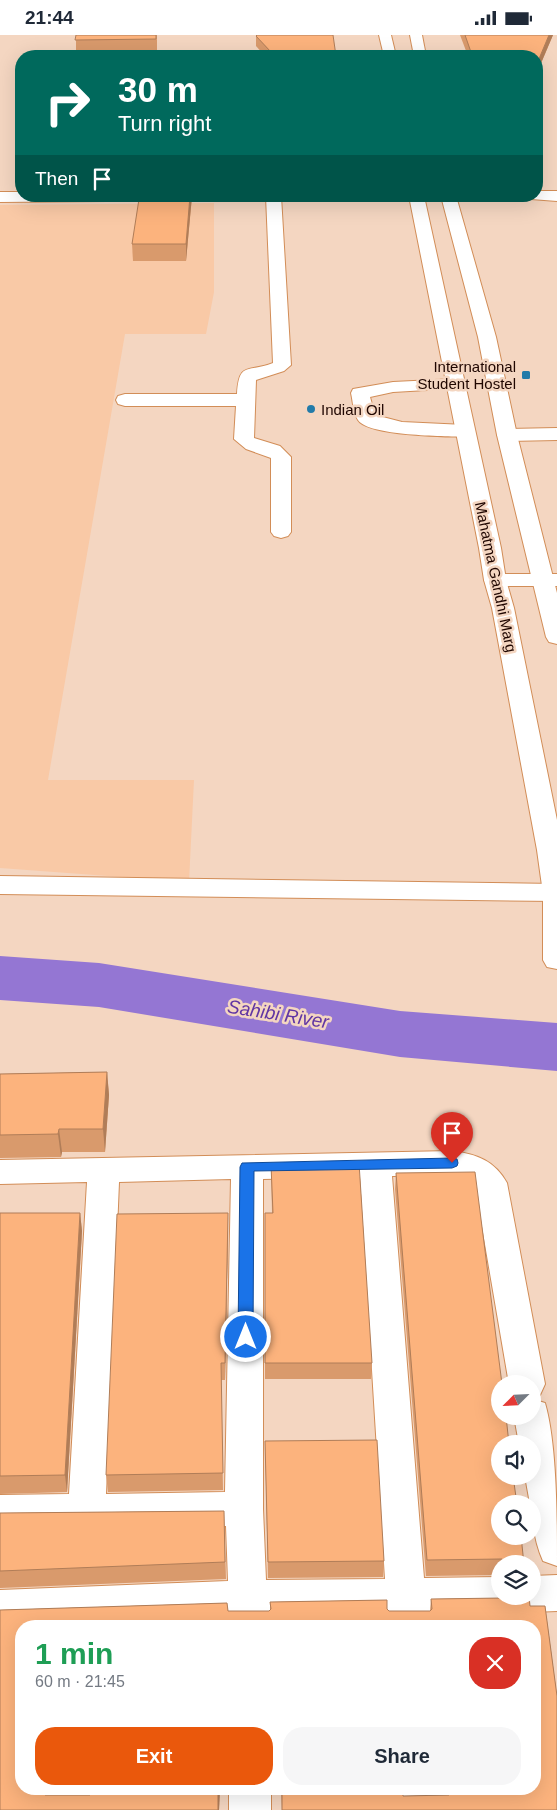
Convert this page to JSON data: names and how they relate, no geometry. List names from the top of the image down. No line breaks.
{"streets":{"street":["Mahatma Gandhi Marg"]},"water":["Sahibi River"],"places":{"transit":["International Student Hostel"],"other":["Indian Oil"]},"north":"bottom left","page":{"status":"21:44","turn":["30 m","Turn right"],"then":"Then","heading":["1 min","60 m · 21:45"],"buttons":["Exit","Share"]}}
